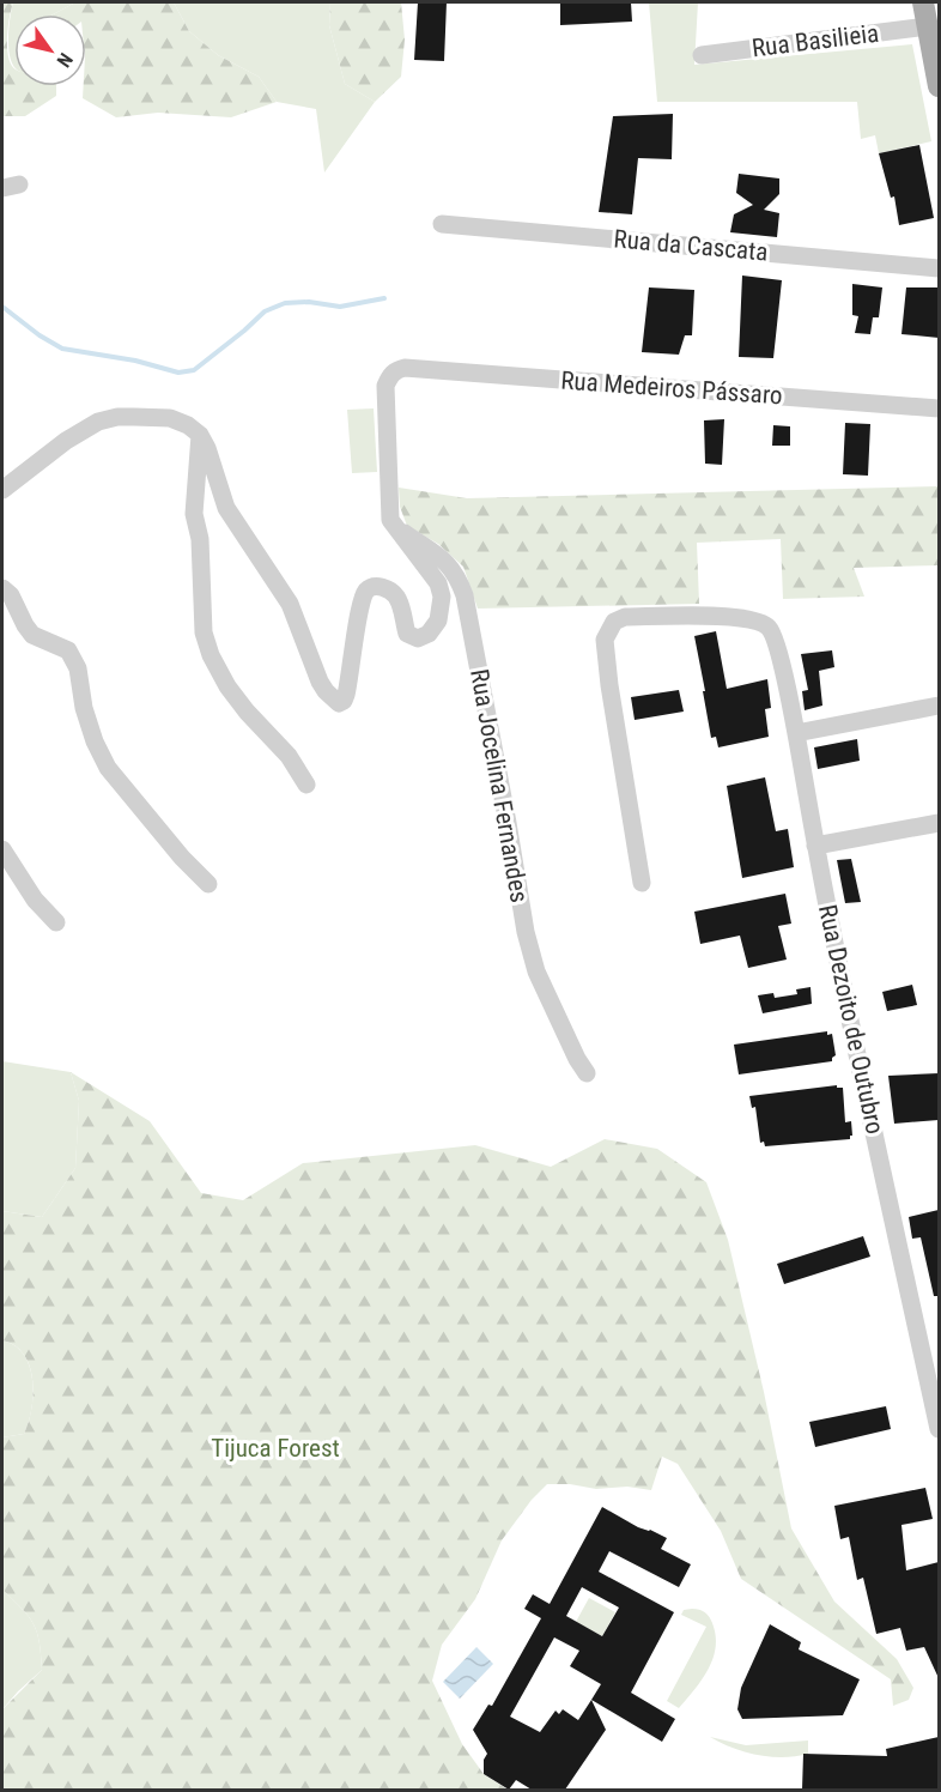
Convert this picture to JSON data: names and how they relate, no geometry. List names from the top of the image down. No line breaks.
{"streets":{"street":["Rua Basilieia","Rua da Cascata","Rua Medeiros Pássaro","Rua Jocelina Fernandes","Rua Dezoito de Outubro"]},"crossings":[["Rua Medeiros Pássaro","Rua Jocelina Fernandes"]],"parks":["Tijuca Forest"],"north":"bottom right"}
